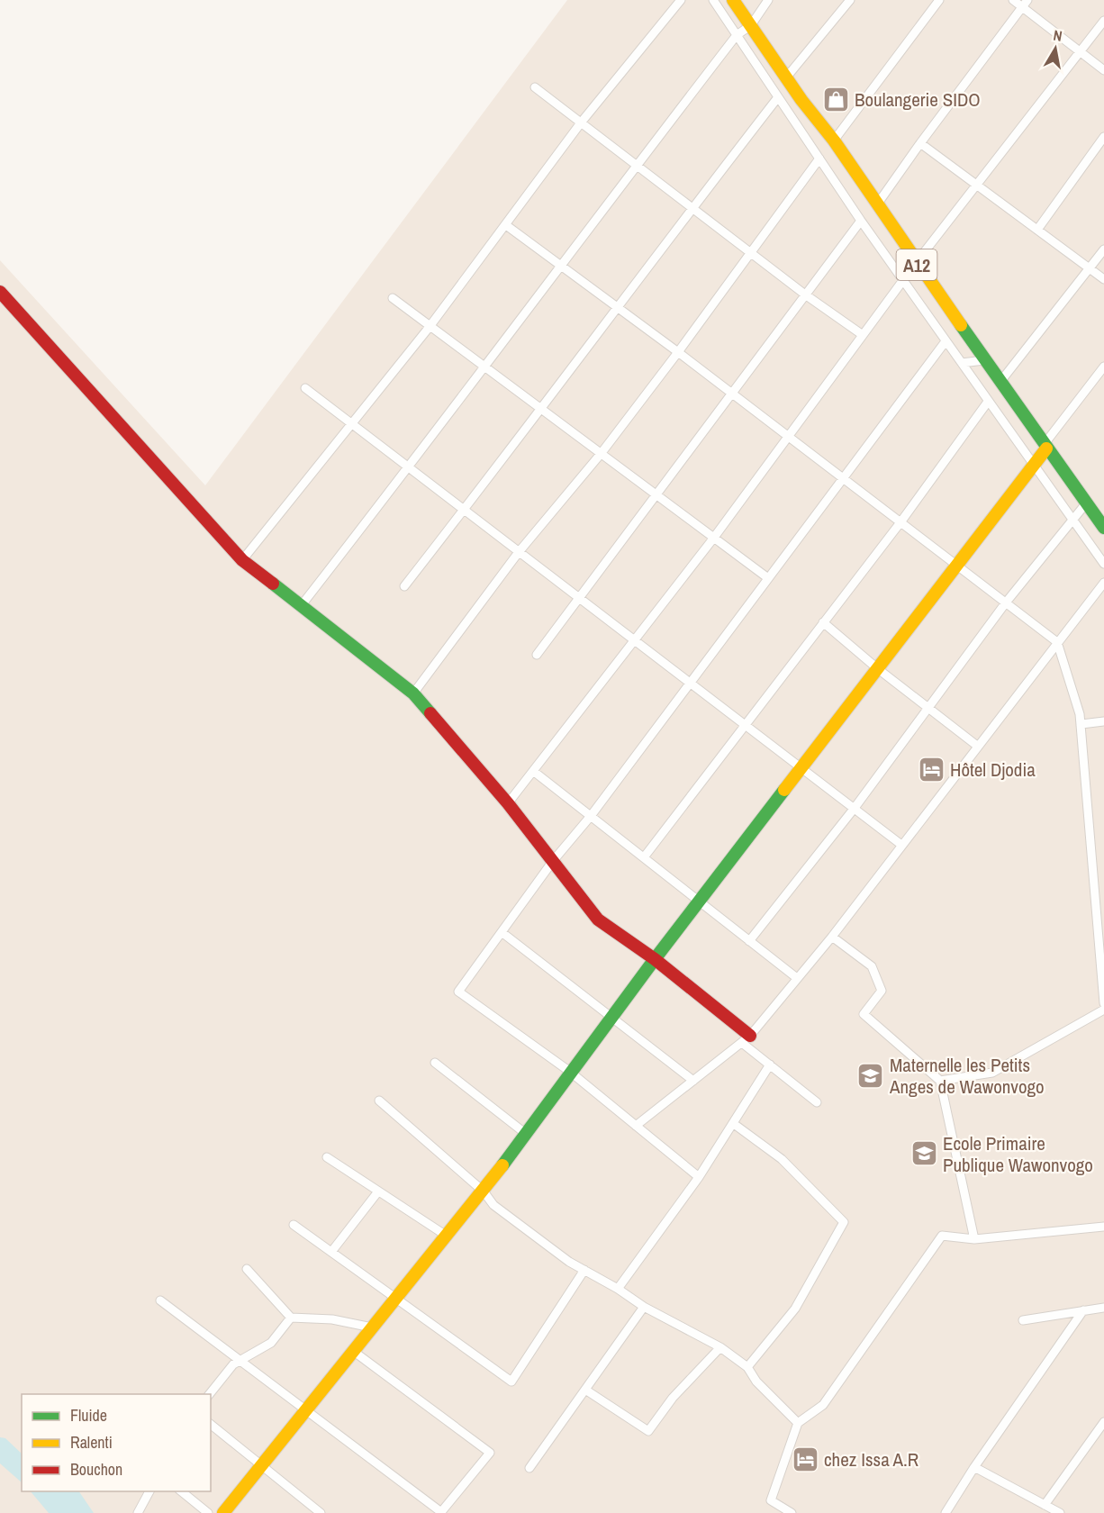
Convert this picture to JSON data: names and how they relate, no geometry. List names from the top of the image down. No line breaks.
{"streets":{"street":["A12"]},"places":{"shop":["Boulangerie SIDO"],"hotel":["Hôtel Djodia","chez Issa A.R"],"school or university":["Maternelle les Petits Anges de Wawonvogo","Ecole Primaire Publique Wawonvogo"]},"legend":["Fluide","Ralenti","Bouchon"],"north":"top"}
